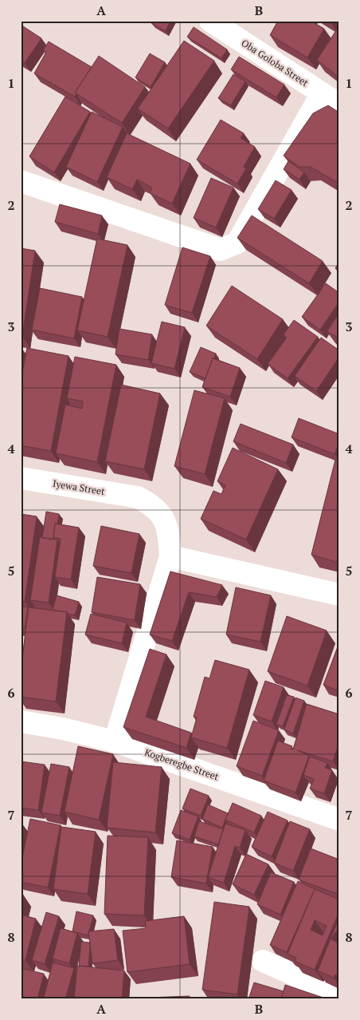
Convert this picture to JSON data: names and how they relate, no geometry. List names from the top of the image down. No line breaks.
{"streets":{"street":["Oba Goloba Street","Iyewa Street","Kogberegbe Street"]},"grid":{"columns":["A","B"],"rows":["1","2","3","4","5","6","7","8"]}}
